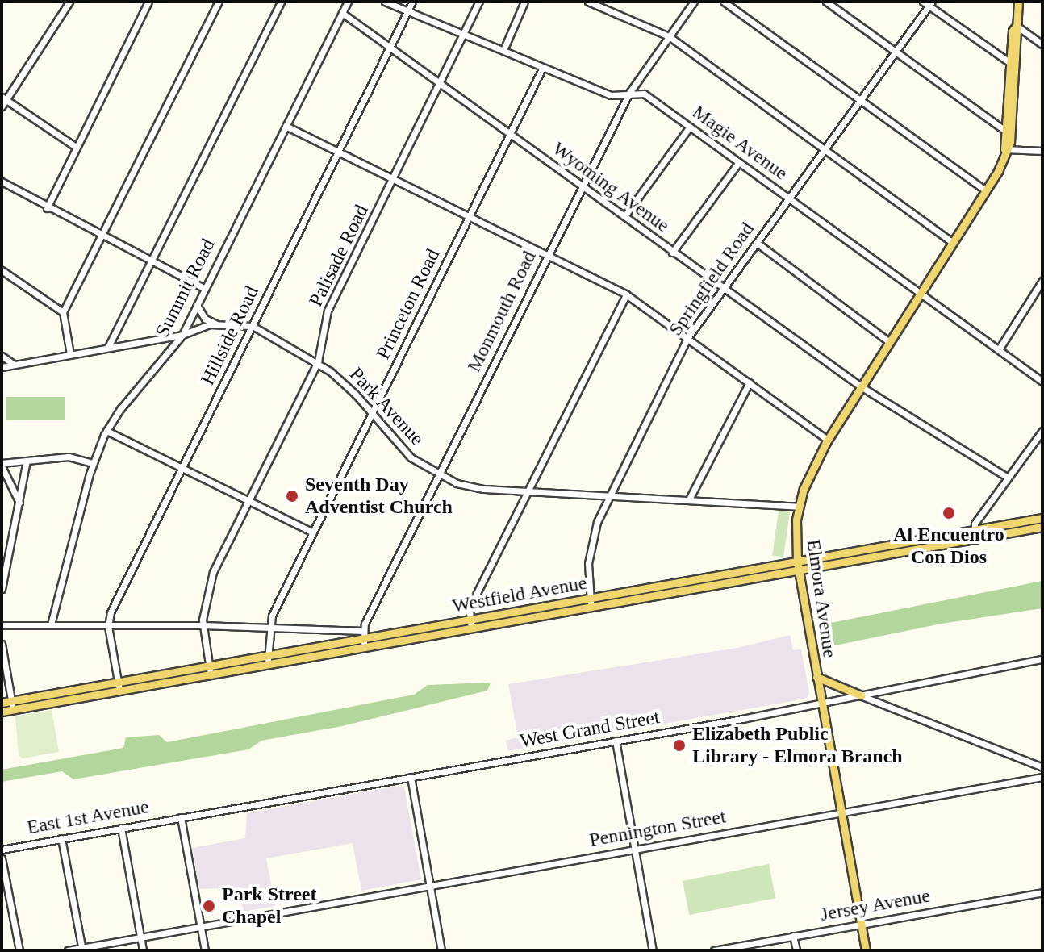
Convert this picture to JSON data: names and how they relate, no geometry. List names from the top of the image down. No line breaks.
{"streets":{"main road":["Westfield Avenue","Elmora Avenue"],"street":["Magie Avenue","Wyoming Avenue","Palisade Road","Springfield Road","Summit Road","Princeton Road","Monmouth Road","Hillside Road","Park Avenue","West Grand Street","East 1st Avenue","Pennington Street","Jersey Avenue"]},"crossings":[["Magie Avenue","Palisade Road"],["Magie Avenue","Springfield Road"],["Magie Avenue","Princeton Road"],["Magie Avenue","Monmouth Road"],["Magie Avenue","Hillside Road"],["Magie Avenue","Elmora Avenue"],["Wyoming Avenue","Palisade Road"],["Wyoming Avenue","Springfield Road"],["Wyoming Avenue","Summit Road"],["Wyoming Avenue","Princeton Road"],["Wyoming Avenue","Monmouth Road"],["Wyoming Avenue","Hillside Road"],["Wyoming Avenue","Elmora Avenue"],["Palisade Road","Park Avenue"],["Palisade Road","Westfield Avenue"],["Springfield Road","Park Avenue"],["Springfield Road","Westfield Avenue"],["Summit Road","Park Avenue"],["Princeton Road","Park Avenue"],["Princeton Road","Westfield Avenue"],["Monmouth Road","Park Avenue"],["Monmouth Road","Westfield Avenue"],["Hillside Road","Park Avenue"],["Park Avenue","Elmora Avenue"],["Westfield Avenue","Elmora Avenue"],["Elmora Avenue","West Grand Street"],["Elmora Avenue","Pennington Street"],["Elmora Avenue","Jersey Avenue"],["West Grand Street","East 1st Avenue"]],"places":["Seventh Day Adventist Church","Al Encuentro Con Dios","Elizabeth Public Library - Elmora Branch","Park Street Chapel"]}
